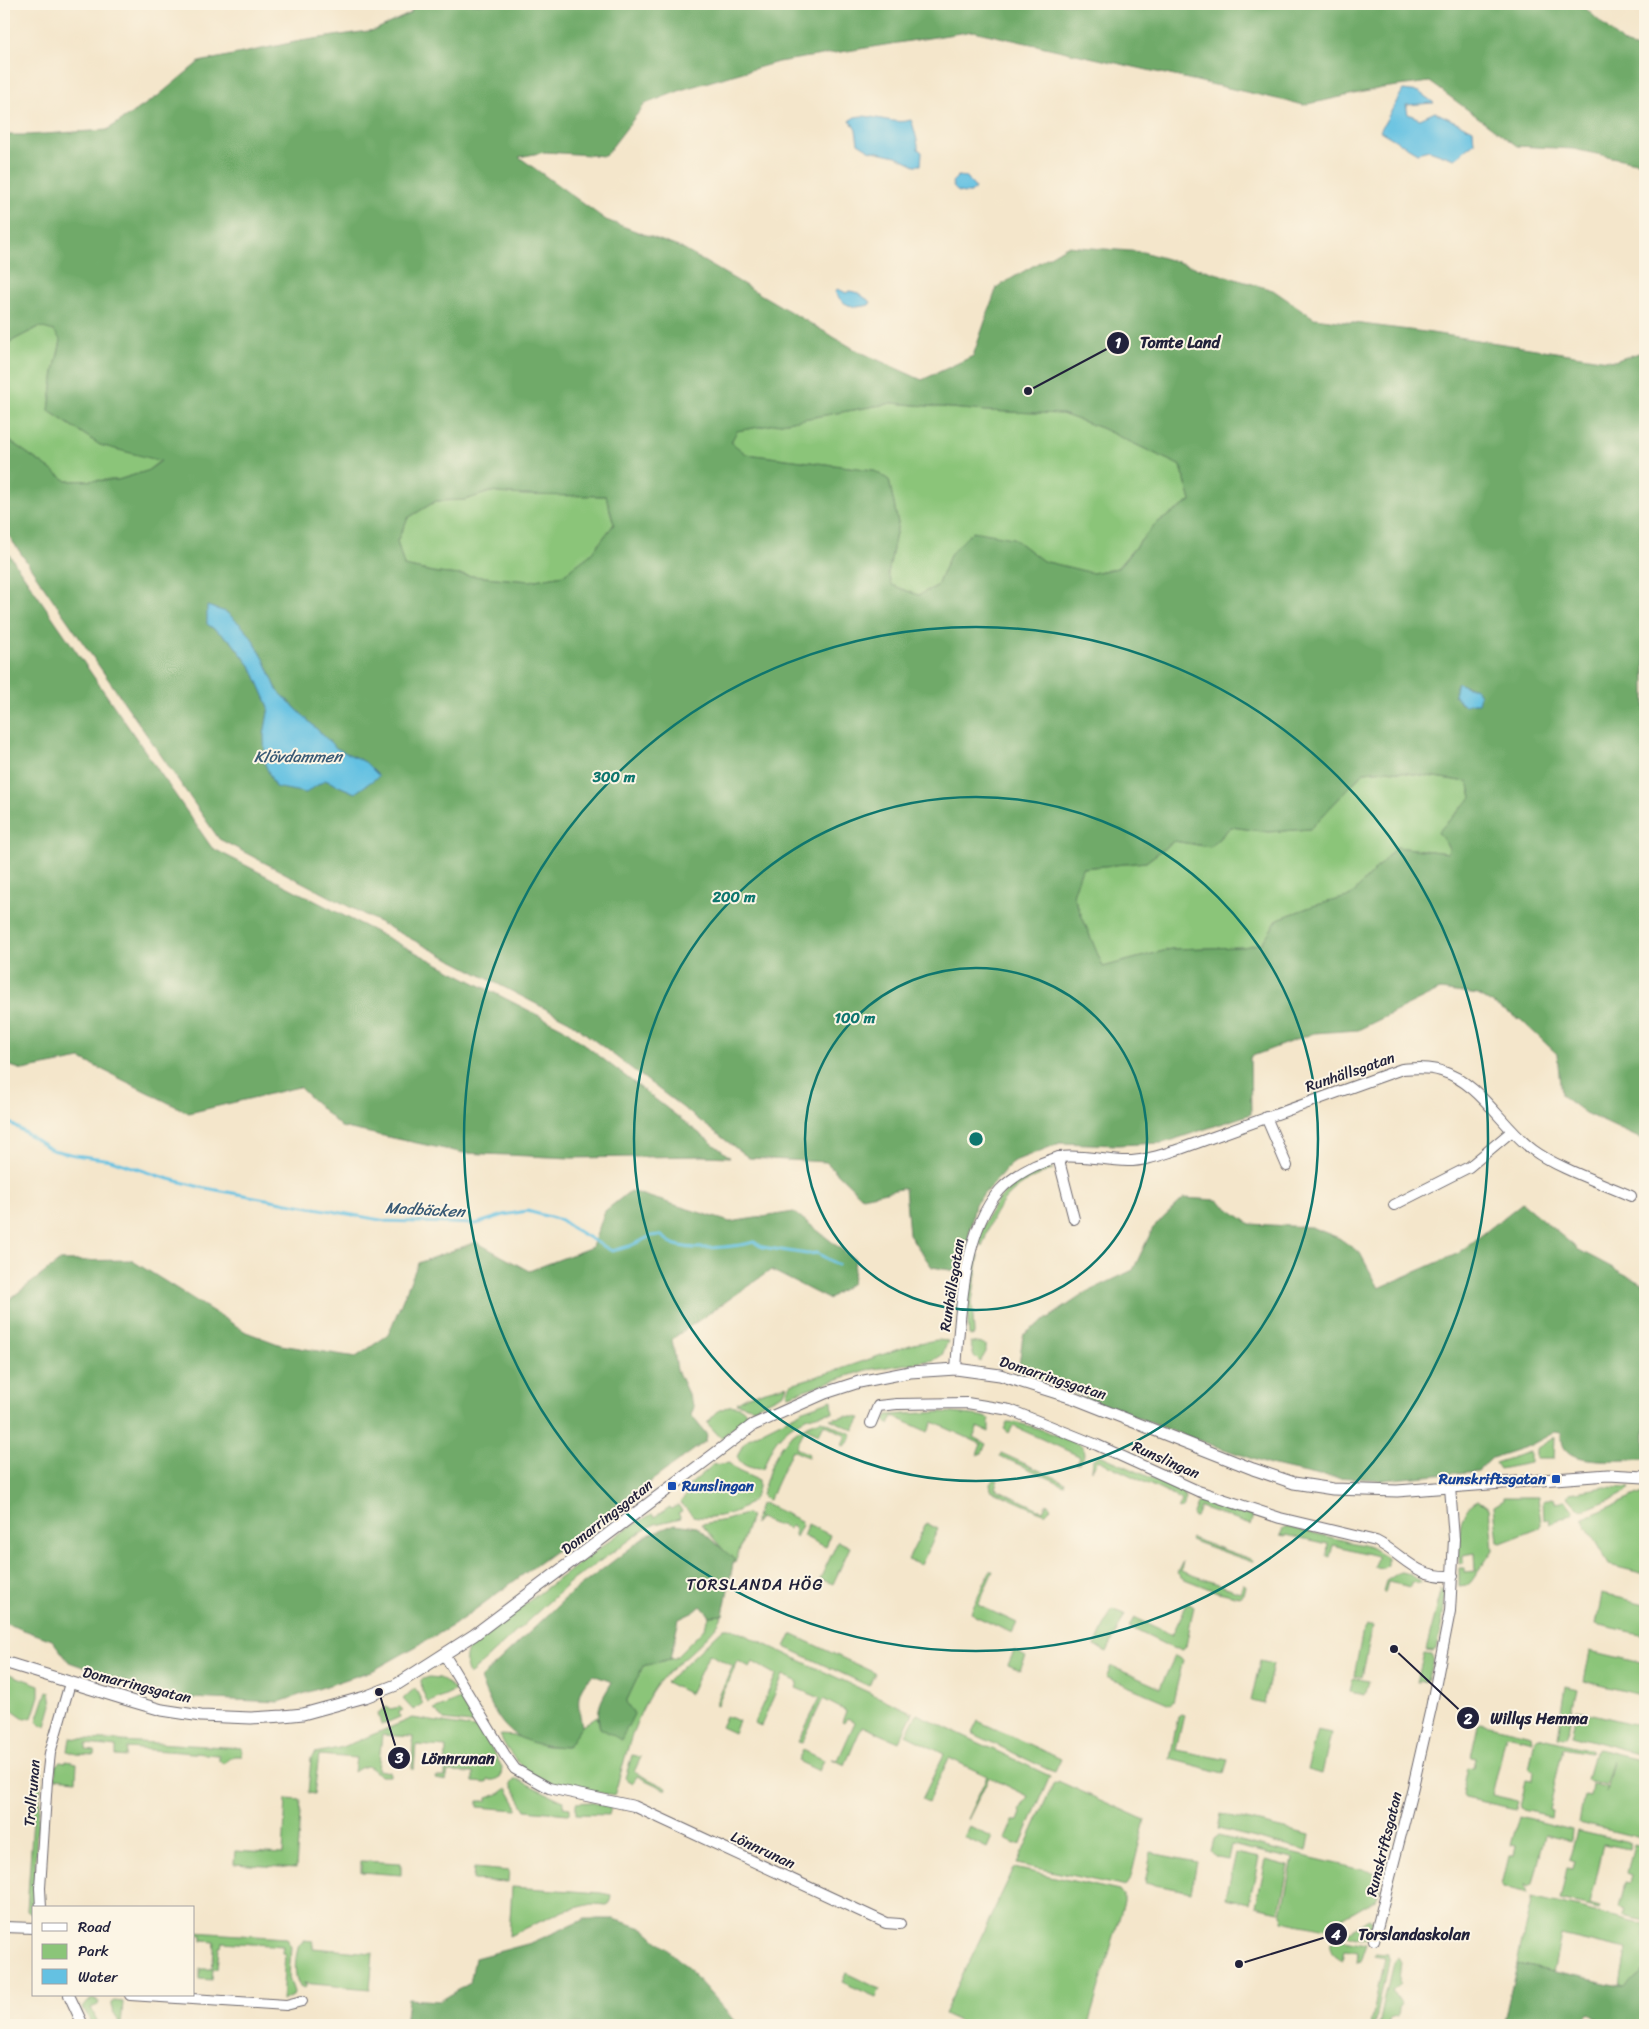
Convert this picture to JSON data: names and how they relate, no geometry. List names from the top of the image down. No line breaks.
{"streets":{"street":["Runhällsgatan","Domarringsgatan","Runslingan","Trollrunan","Runskriftsgatan","Lönnrunan"]},"crossings":[["Runhällsgatan","Domarringsgatan"],["Domarringsgatan","Trollrunan"],["Domarringsgatan","Runskriftsgatan"],["Domarringsgatan","Lönnrunan"],["Runslingan","Runskriftsgatan"]],"districts":["TORSLANDA HÖG"],"water":["Klövdammen","Madbäcken"],"places":{"other":["Tomte Land","Willys Hemma","Lönnrunan","Torslandaskolan"],"transit":["Runskriftsgatan","Runslingan"]},"legend":["Road","Park","Water"],"rings":["300 m","200 m","100 m"]}
